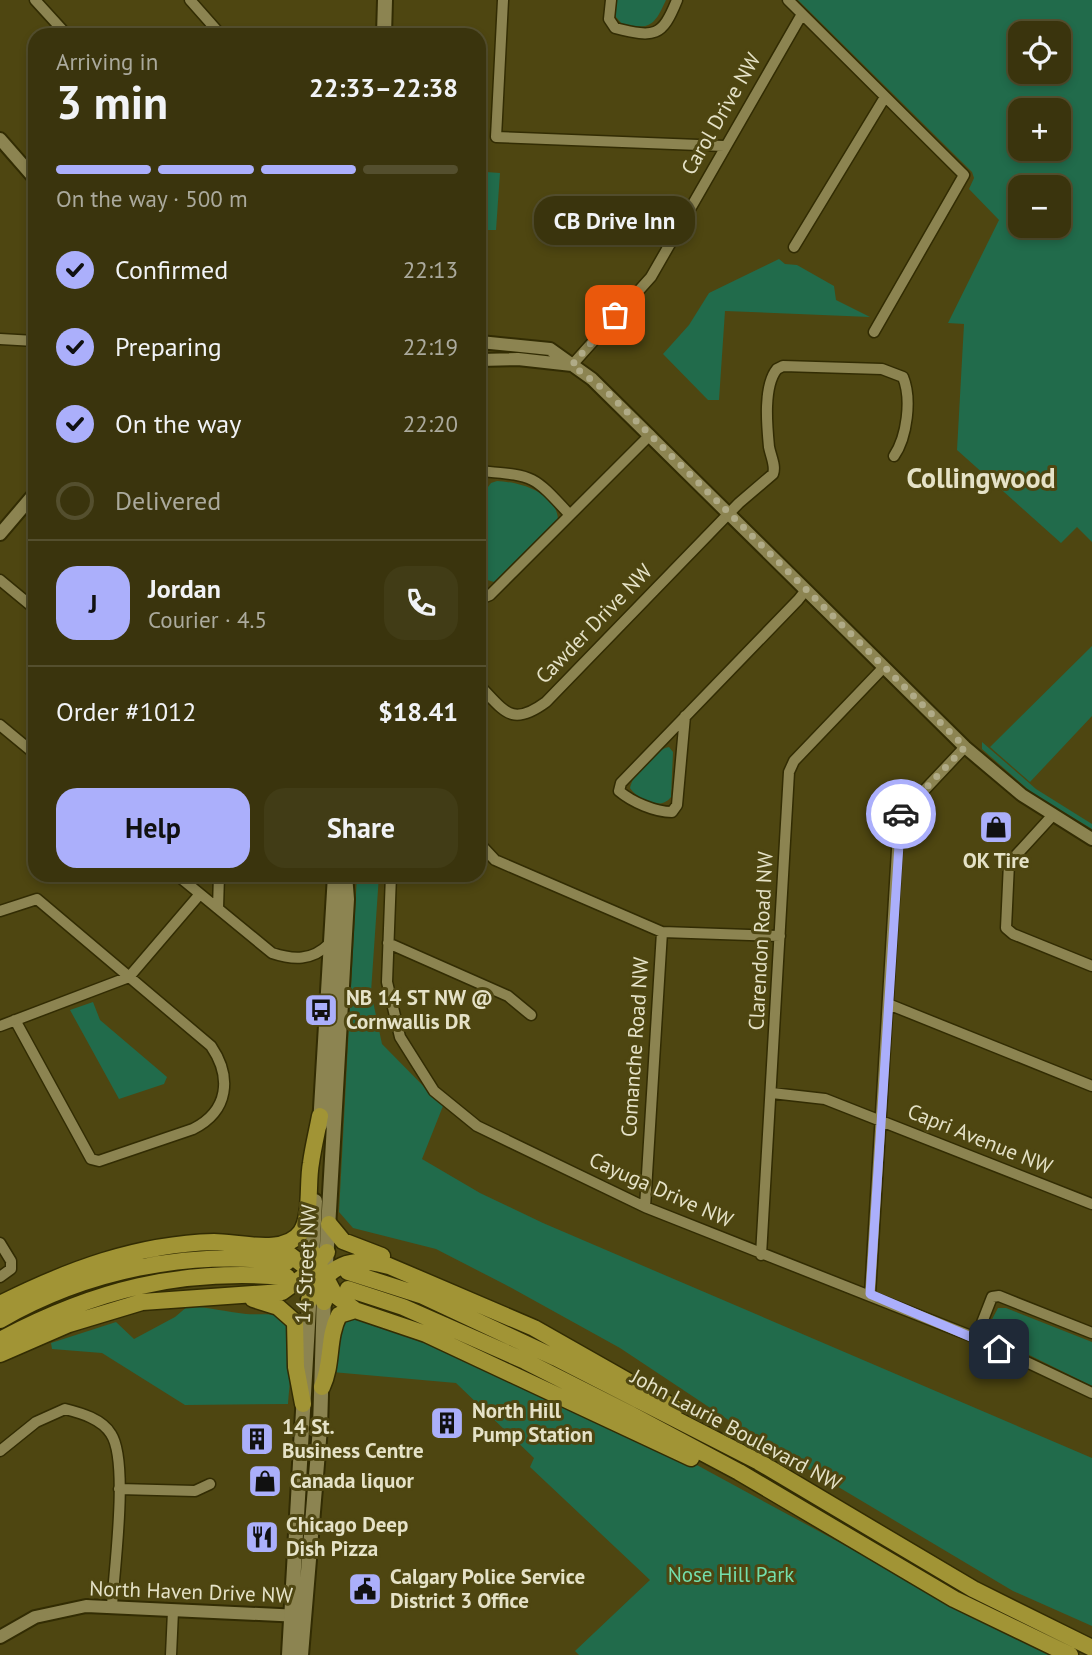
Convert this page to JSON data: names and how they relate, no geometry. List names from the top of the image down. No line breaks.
{"streets":{"main road":["14 Street NW","John Laurie Boulevard NW"],"street":["Carol Drive NW","Cawder Drive NW","Clarendon Road NW","Comanche Road NW","Capri Avenue NW","Cayuga Drive NW","North Haven Drive NW"]},"crossings":[["Clarendon Road NW","Capri Avenue NW"],["Clarendon Road NW","Cayuga Drive NW"],["Comanche Road NW","Cayuga Drive NW"],["14 Street NW","North Haven Drive NW"]],"districts":["Collingwood"],"parks":["Nose Hill Park"],"places":{"other":["CB Drive Inn"],"shop":["OK Tire","Canada liquor"],"bus stop":["NB 14 ST NW @ Cornwallis DR"],"building":["North Hill Pump Station","14 St. Business Centre"],"restaurant":["Chicago Deep Dish Pizza"],"public building":["Calgary Police Service District 3 Office"]},"page":{"map_buttons":["+","−"],"heading":["3 min","Arriving in","22:33–22:38"],"panel":["Jordan","Courier · 4.5","Order #1012","$18.41"],"bar":"On the way · 500 m","bubble":"CB Drive Inn","list":[["Confirmed","22:13"],["Preparing","22:19"],["On the way","22:20"],"Delivered"],"round":"J","buttons":["Help","Share"]}}
